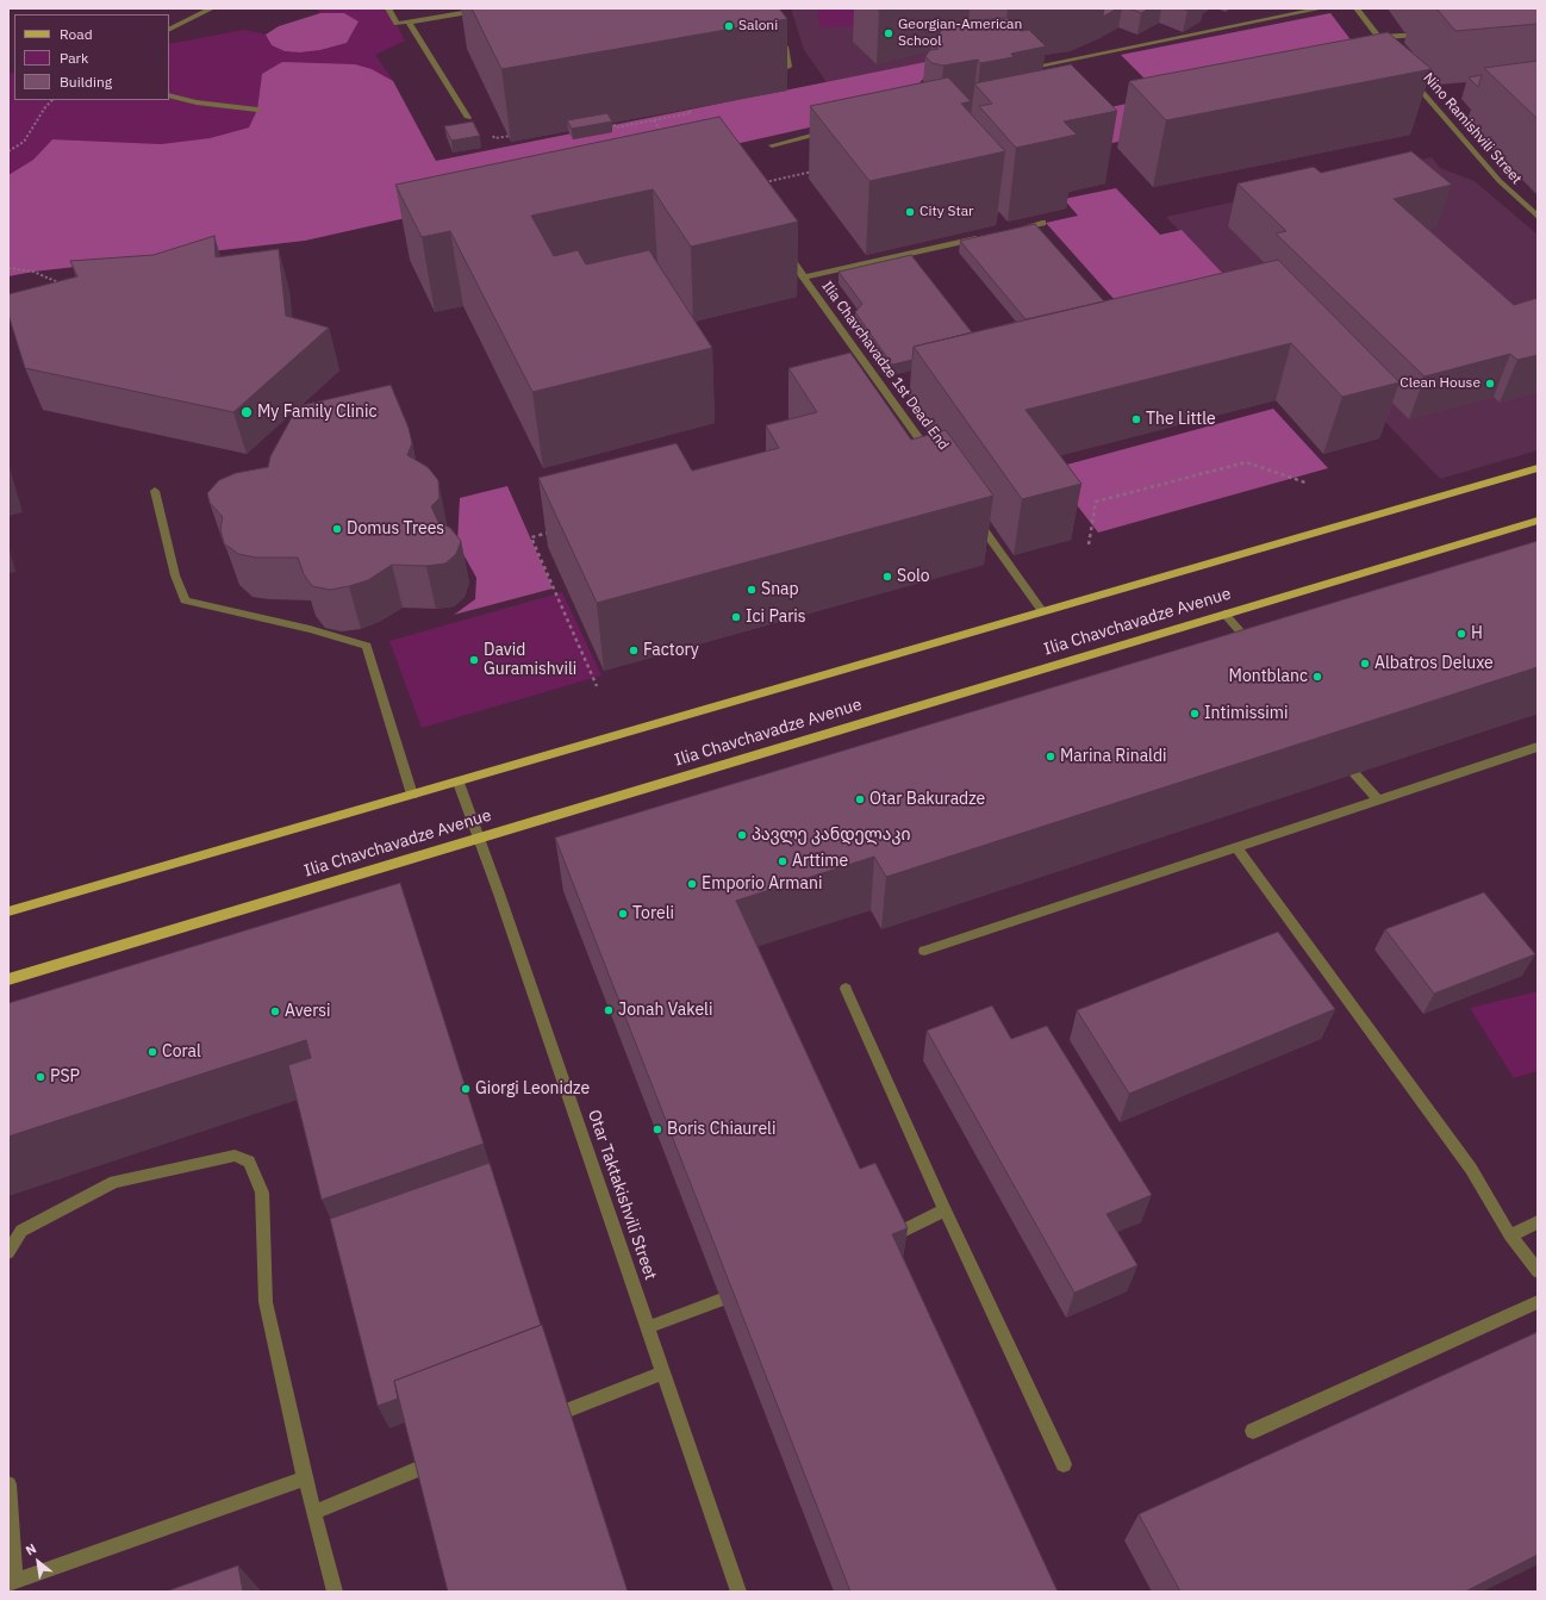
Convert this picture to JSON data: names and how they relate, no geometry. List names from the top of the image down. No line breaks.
{"streets":{"main road":["Ilia Chavchavadze Avenue"],"street":["Nino Ramishvili Street","Ilia Chavchavadze 1st Dead End","Otar Taktakishvili Street"]},"crossings":[["Ilia Chavchavadze Avenue","Otar Taktakishvili Street"]],"places":["Saloni","Georgian-American School","City Star","Clean House","My Family Clinic","The Little","Domus Trees","Solo","Snap","Ici Paris","H","Factory","David Guramishvili","Albatros Deluxe","Montblanc","Intimissimi","Marina Rinaldi","Otar Bakuradze","პავლე კანდელაკი","Arttime","Emporio Armani","Toreli","Jonah Vakeli","Aversi","Coral","PSP","Giorgi Leonidze","Boris Chiaureli"],"legend":["Road","Park","Building"],"north":"top left"}
